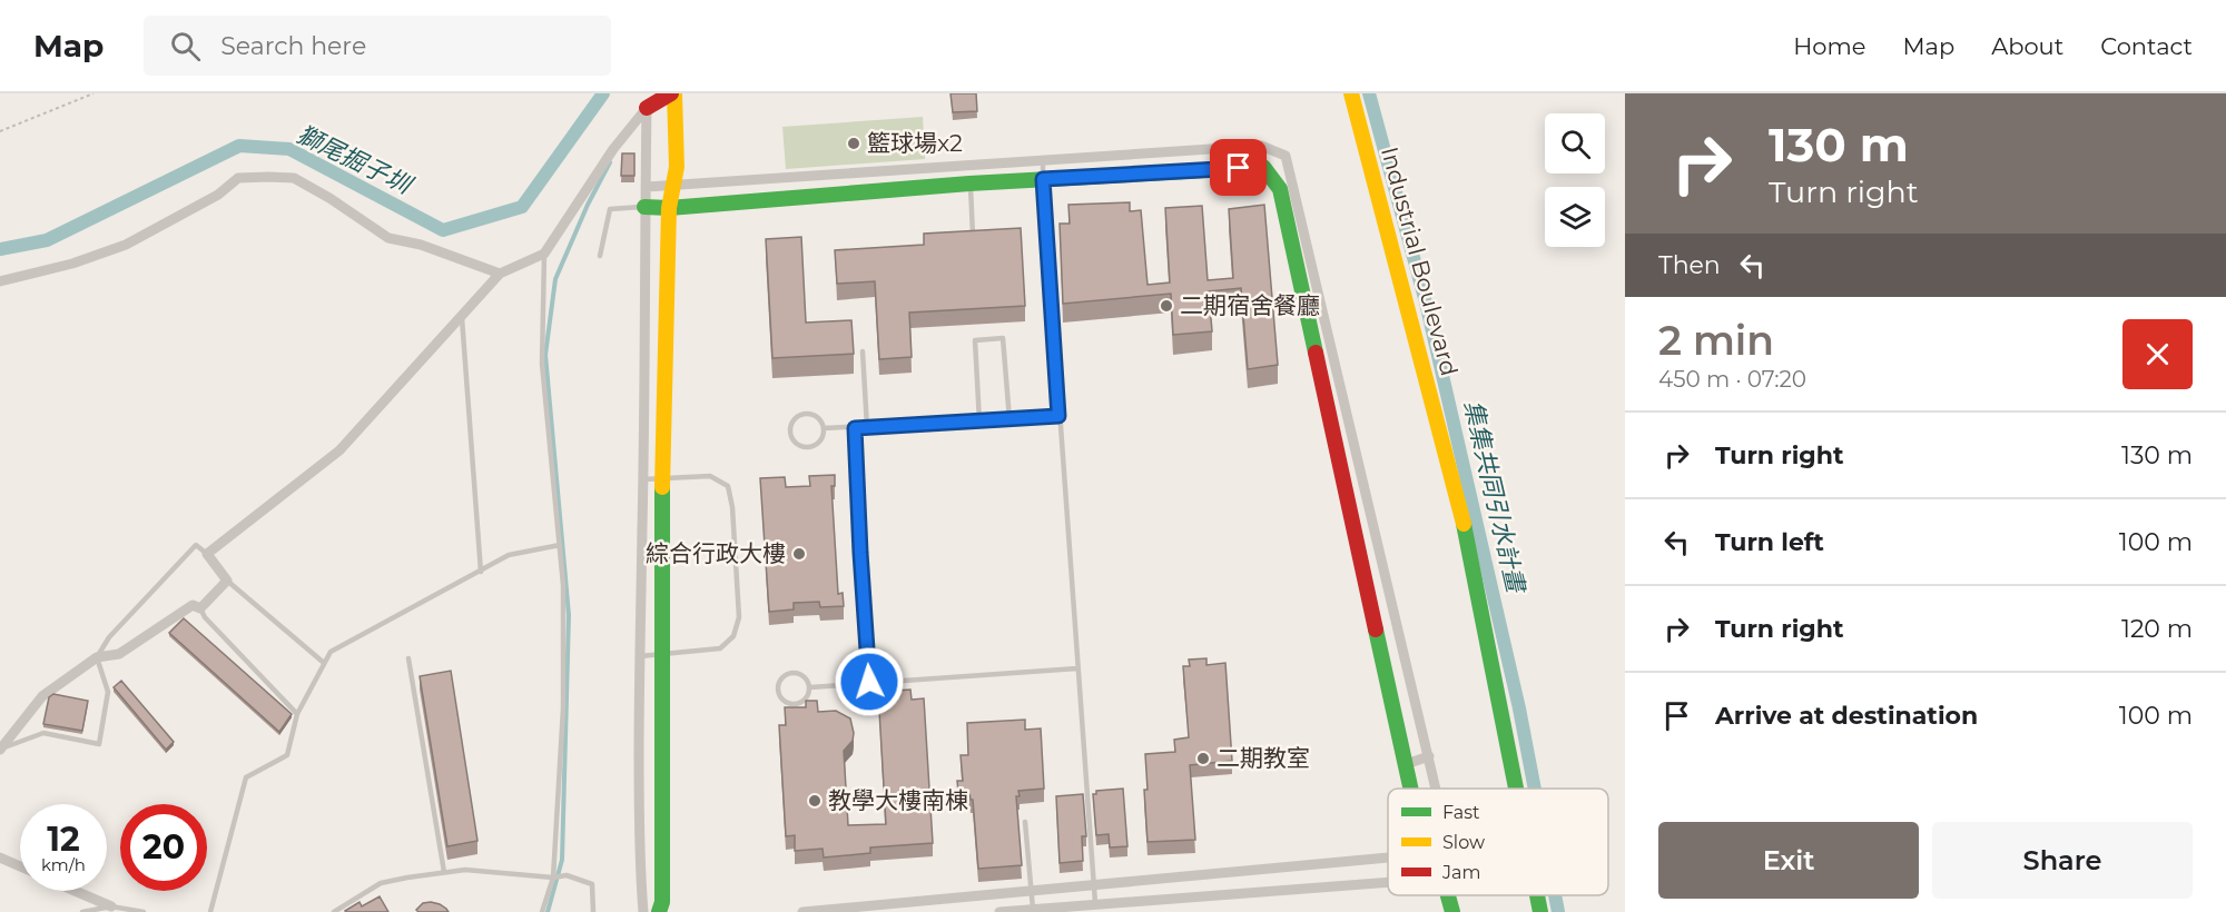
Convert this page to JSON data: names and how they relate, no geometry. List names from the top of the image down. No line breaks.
{"streets":{"street":["Industrial Boulevard"]},"water":["獅尾掘子圳","集集共同引水計畫"],"places":["籃球場x2","二期宿舍餐廳","綜合行政大樓","二期教室","教學大樓南棟"],"legend":["Fast","Slow","Jam"],"page":{"header":"Map","search":"Search here","nav":["Home","Map","About","Contact"],"turn":["130 m","Turn right"],"then":"Then","heading":["2 min","450 m · 07:20"],"list":[{"name":"Turn right","value":"130 m"},{"name":"Turn left","value":"100 m"},{"name":"Turn right","value":"120 m"},{"name":"Arrive at destination","value":"100 m"}],"speed":"12 km/h","limit":"20","buttons":["Exit","Share"]}}
